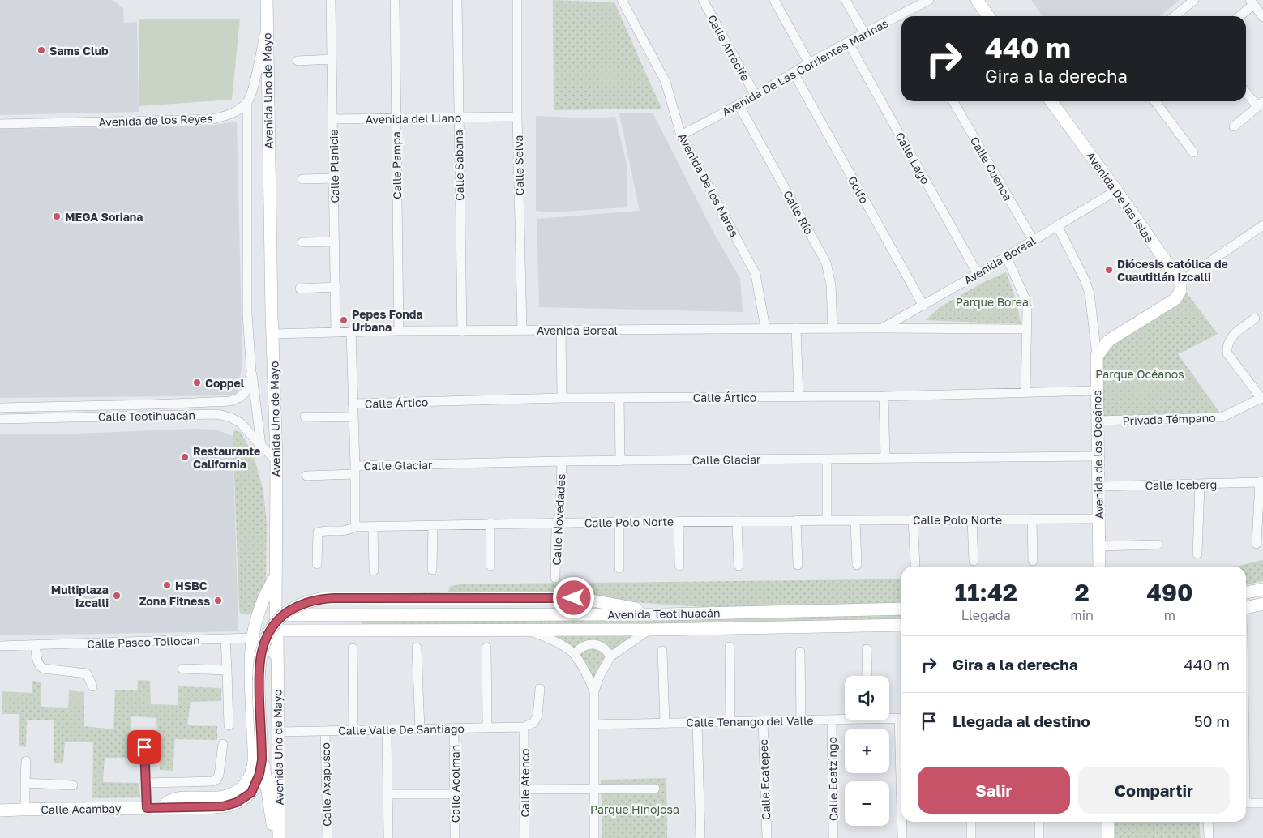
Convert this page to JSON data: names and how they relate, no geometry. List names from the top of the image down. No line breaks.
{"streets":{"main road":["Avenida Uno de Mayo","Avenida De las Islas","Avenida de los Oceános","Avenida Teotihuacán","Calle Acambay"],"street":["Calle Arrecife","Avenida De Las Corrientes Marinas","Avenida del Llano","Avenida de los Reyes","Calle Lago","Calle Pampa","Calle Sabana","Calle Selva","Calle Planicie","Calle Cuenca","Avenida De los Mares","Golfo","Calle Río","Avenida Boreal","Calle Ártico","Calle Teotihuacán","Privada Témpano","Calle Glaciar","Calle Iceberg","Calle Novedades","Calle Polo Norte","Calle Paseo Tollocan","Calle Tenango del Valle","Calle Valle De Santiago","Calle Ecatzingo","Calle Ecatepec","Calle Atenco","Calle Acolman","Calle Axapusco"]},"crossings":[["Calle Arrecife","Avenida De Las Corrientes Marinas"],["Avenida De Las Corrientes Marinas","Calle Lago"],["Avenida De Las Corrientes Marinas","Avenida De los Mares"],["Avenida De Las Corrientes Marinas","Golfo"],["Avenida De Las Corrientes Marinas","Calle Río"],["Avenida Uno de Mayo","Avenida Boreal"],["Avenida Uno de Mayo","Calle Teotihuacán"],["Avenida Uno de Mayo","Avenida Teotihuacán"],["Avenida Uno de Mayo","Calle Valle De Santiago"],["Avenida Uno de Mayo","Calle Acambay"],["Avenida del Llano","Calle Pampa"],["Avenida del Llano","Calle Sabana"],["Avenida del Llano","Calle Selva"],["Avenida del Llano","Calle Planicie"],["Calle Lago","Avenida Boreal"],["Calle Pampa","Avenida Boreal"],["Calle Sabana","Avenida Boreal"],["Calle Selva","Avenida Boreal"],["Calle Planicie","Avenida Boreal"],["Calle Cuenca","Avenida Boreal"],["Avenida De los Mares","Avenida Boreal"],["Golfo","Avenida Boreal"],["Avenida De las Islas","Avenida Boreal"],["Calle Río","Avenida Boreal"],["Avenida Boreal","Avenida de los Oceános"],["Calle Ártico","Avenida de los Oceános"],["Privada Témpano","Avenida de los Oceános"],["Avenida de los Oceános","Calle Glaciar"],["Avenida de los Oceános","Calle Iceberg"],["Avenida de los Oceános","Calle Polo Norte"],["Calle Glaciar","Calle Novedades"],["Calle Novedades","Calle Polo Norte"],["Avenida Teotihuacán","Calle Acambay"],["Calle Paseo Tollocan","Calle Acambay"],["Calle Tenango del Valle","Calle Ecatzingo"],["Calle Tenango del Valle","Calle Ecatepec"],["Calle Valle De Santiago","Calle Atenco"],["Calle Valle De Santiago","Calle Acolman"],["Calle Valle De Santiago","Calle Axapusco"]],"parks":["Parque Boreal","Parque Océanos","Parque Hinojosa"],"places":["Sams Club","MEGA Soriana","Diócesis católica de Cuautitlán Izcalli","Pepes Fonda Urbana","Coppel","Restaurante California","HSBC","Multiplaza Izcalli","Zona Fitness"],"page":{"turn":["440 m","Gira a la derecha"],"eta":["11:42","Llegada","2","min","490","m"],"list":[{"name":"Gira a la derecha","value":"440 m"},{"name":"Llegada al destino","value":"50 m"}],"map_buttons":["+","−"],"buttons":["Salir","Compartir"]}}
